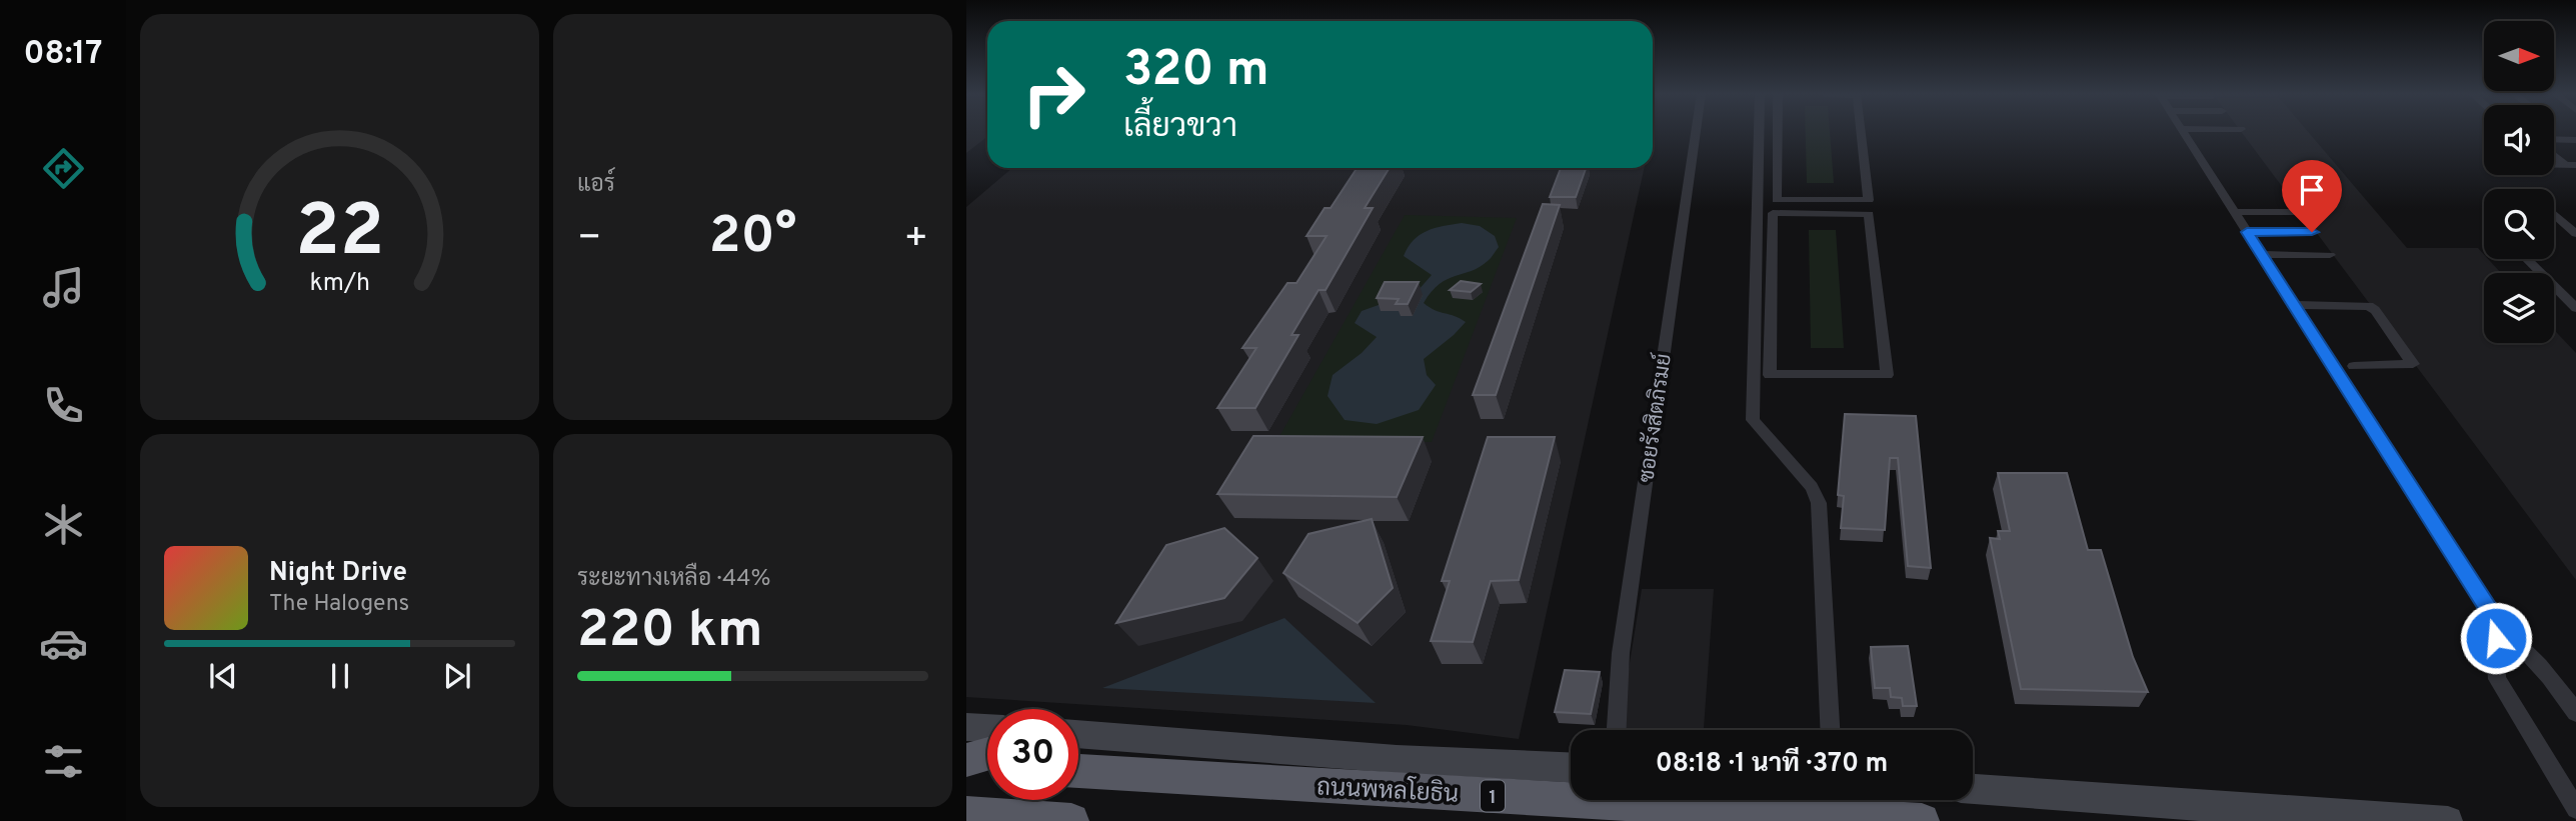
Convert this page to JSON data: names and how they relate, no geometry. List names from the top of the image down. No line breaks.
{"streets":{"highway":["ถนนพหลโยธิน","1"],"street":["ซอยรังสิตภิรมย์"]},"north":"right","page":{"tabs":"08:17","tile":["แอร์",["ระยะทางเหลือ · 44%","220 km"]],"turn":["320 m","เลี้ยวขวา"],"heat":["−","20°","+"],"song":["Night Drive","The Halogens"],"limit":"30","trip":"08:18 · 1 นาที · 370 m","gauge":["22","km/h"]}}
